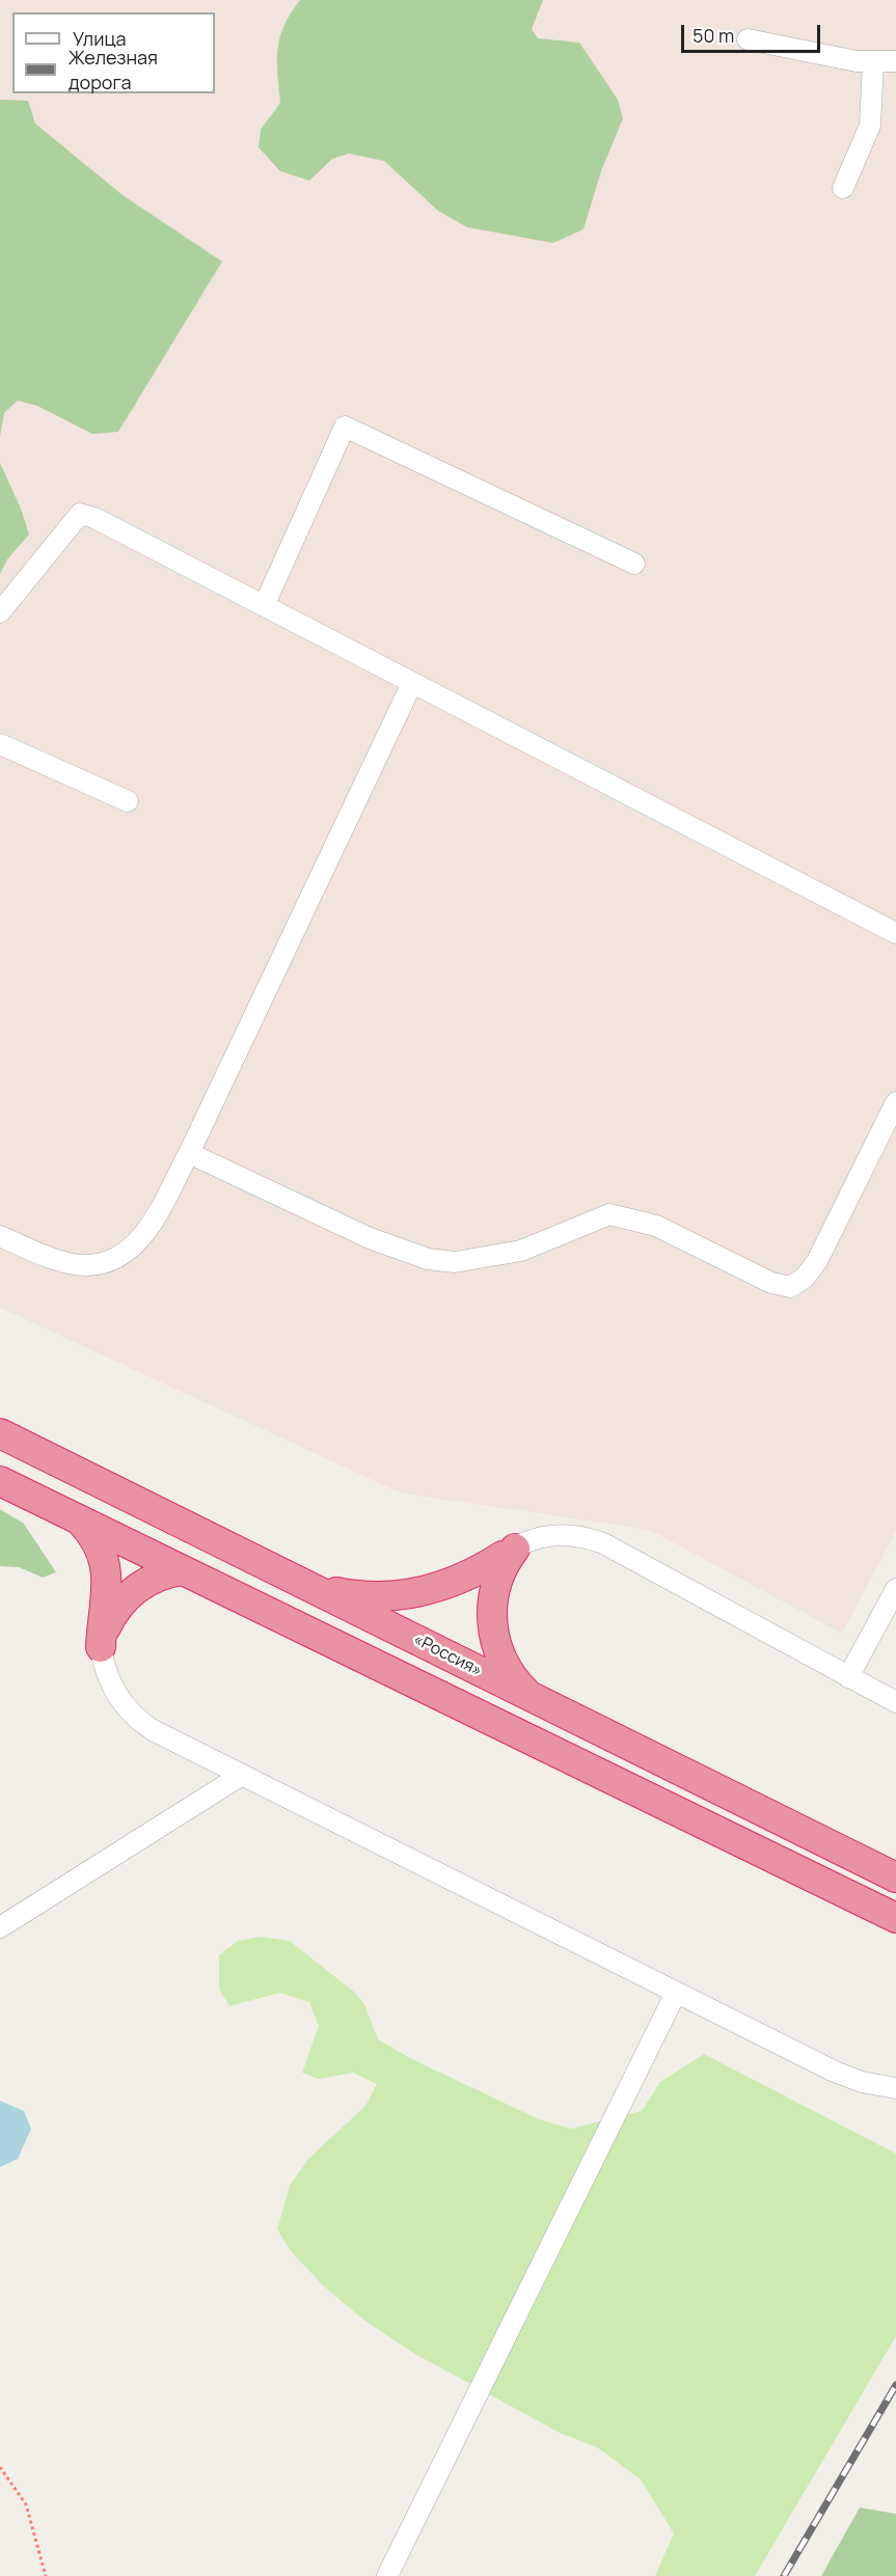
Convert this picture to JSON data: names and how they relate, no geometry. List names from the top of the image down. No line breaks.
{"streets":{"highway":["«Россия»"]},"legend":["Улица","Железная дорога"],"scale_bar":"50 m"}
